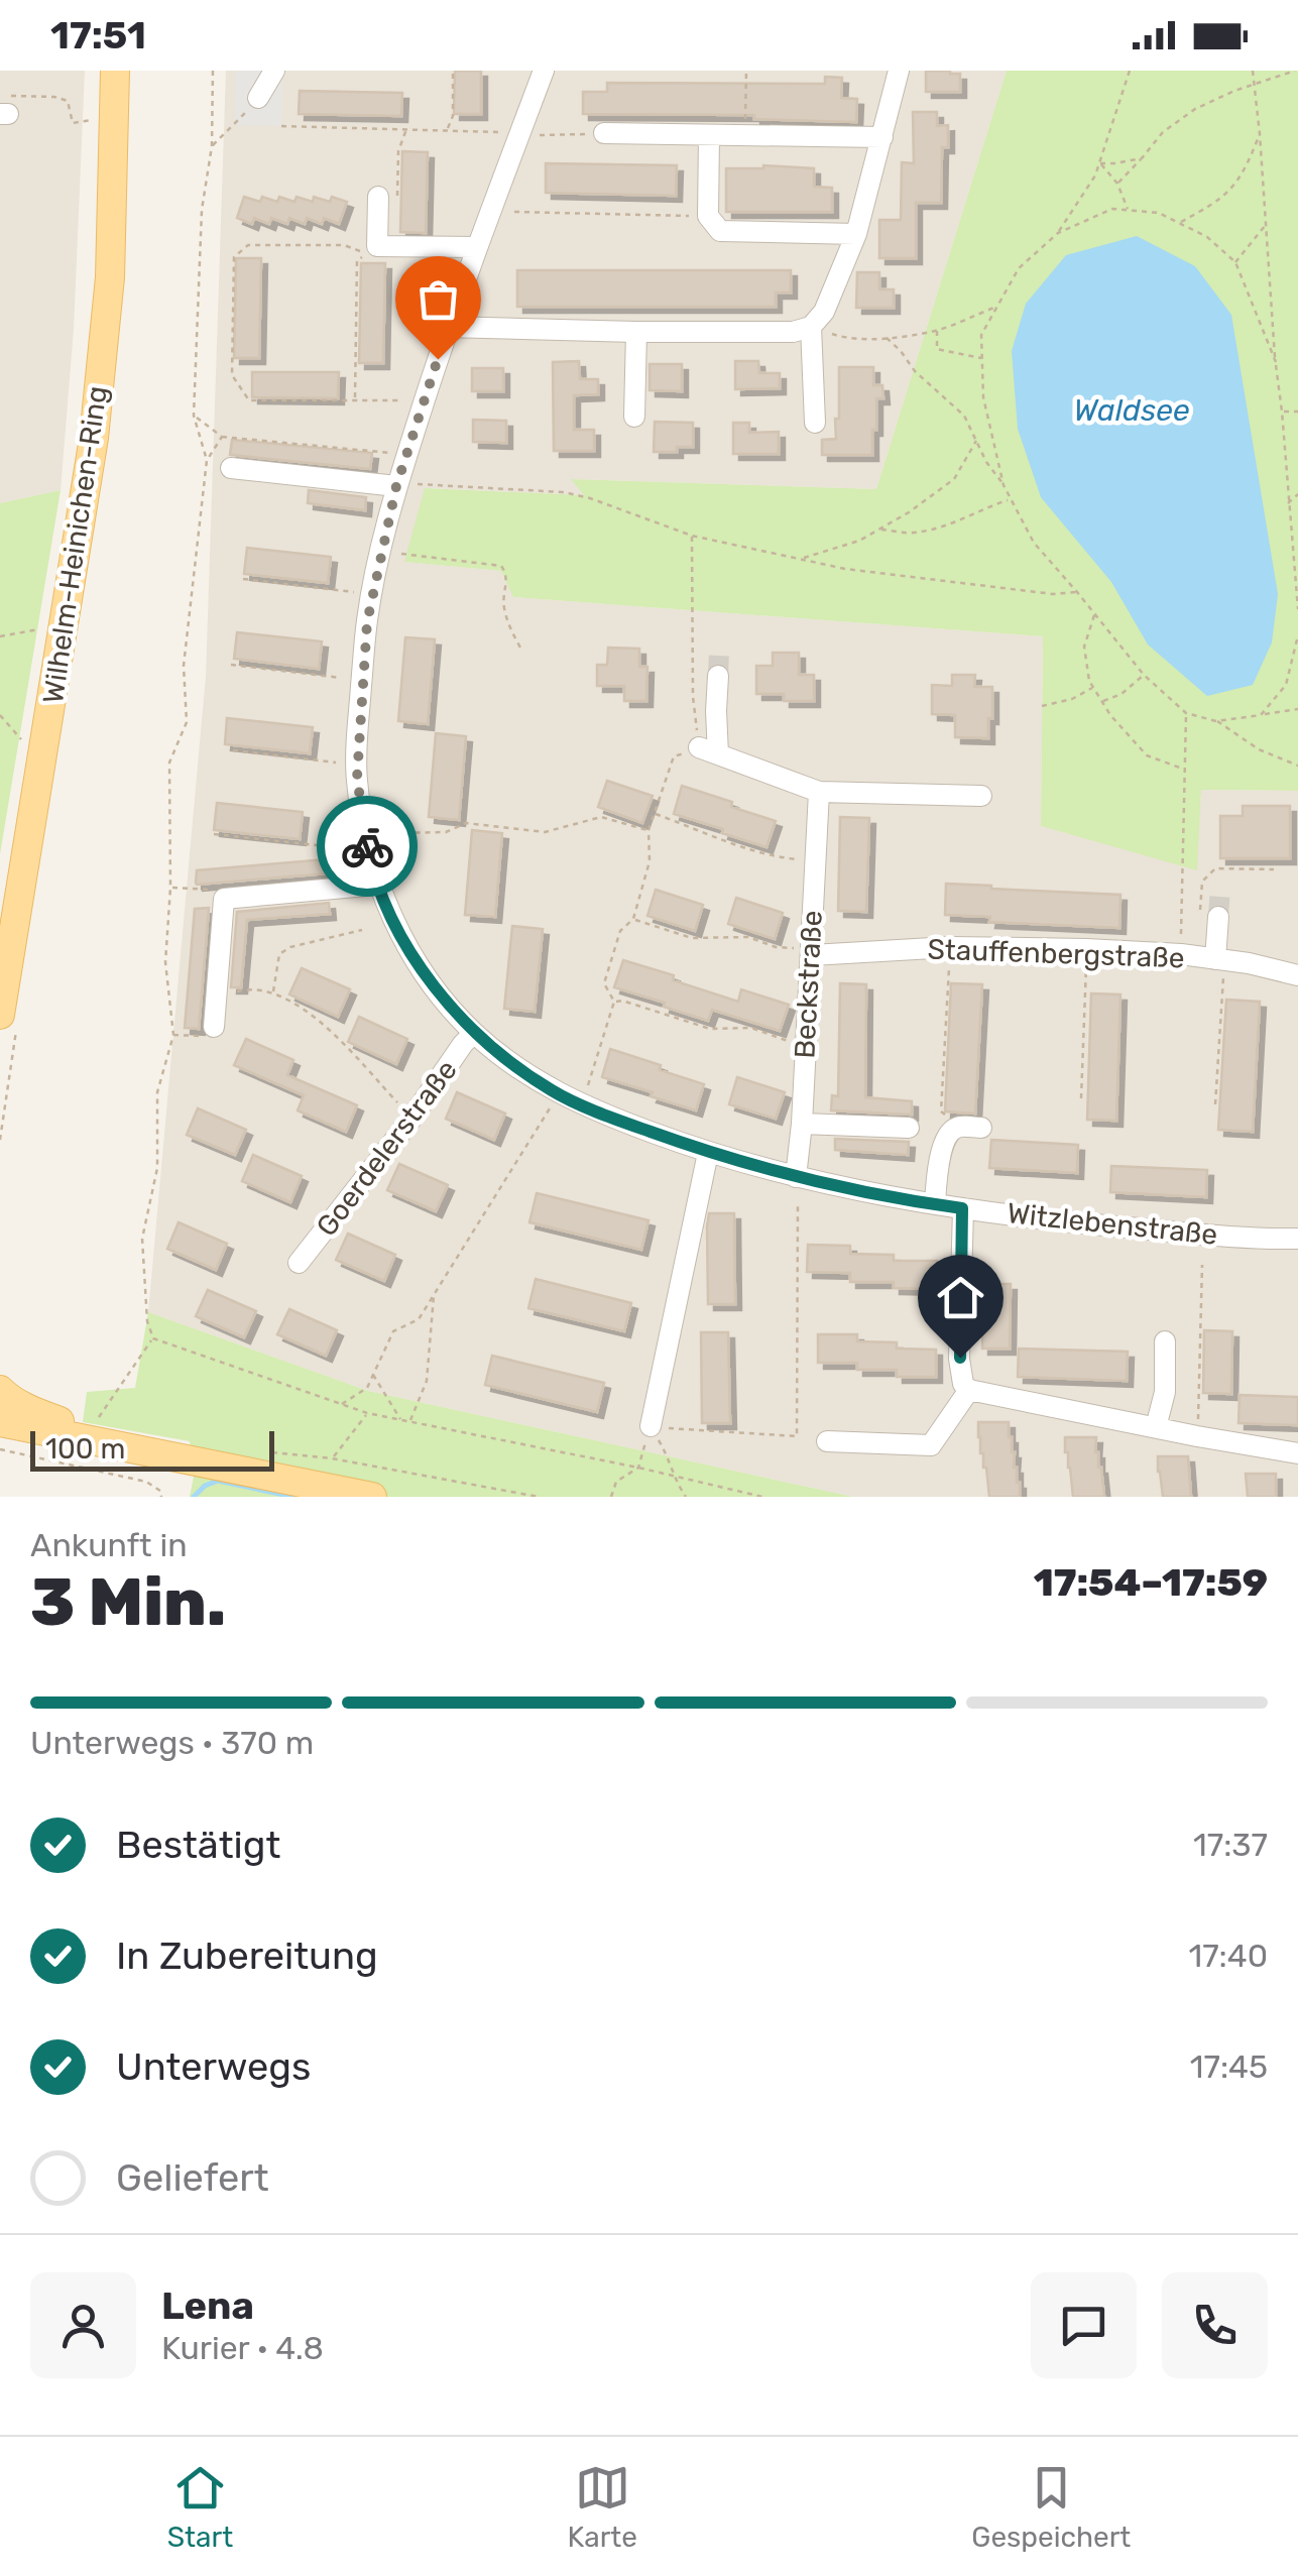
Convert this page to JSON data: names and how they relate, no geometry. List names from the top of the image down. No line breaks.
{"streets":{"main road":["Wilhelm-Heinichen-Ring"],"street":["Stauffenbergstraße","Beckstraße","Goerdelerstraße","Witzlebenstraße"]},"crossings":[["Stauffenbergstraße","Beckstraße"],["Beckstraße","Witzlebenstraße"],["Goerdelerstraße","Witzlebenstraße"]],"water":["Waldsee"],"scale_bar":"100 m","page":{"status":"17:51","scale":"100 m","heading":["3 Min.","Ankunft in","17:54–17:59"],"panel":["Lena","Kurier · 4.8"],"bar":"Unterwegs · 370 m","list":[["Bestätigt","17:37"],["In Zubereitung","17:40"],["Unterwegs","17:45"],"Geliefert"],"tabs":["Start","Karte","Gespeichert"]}}
